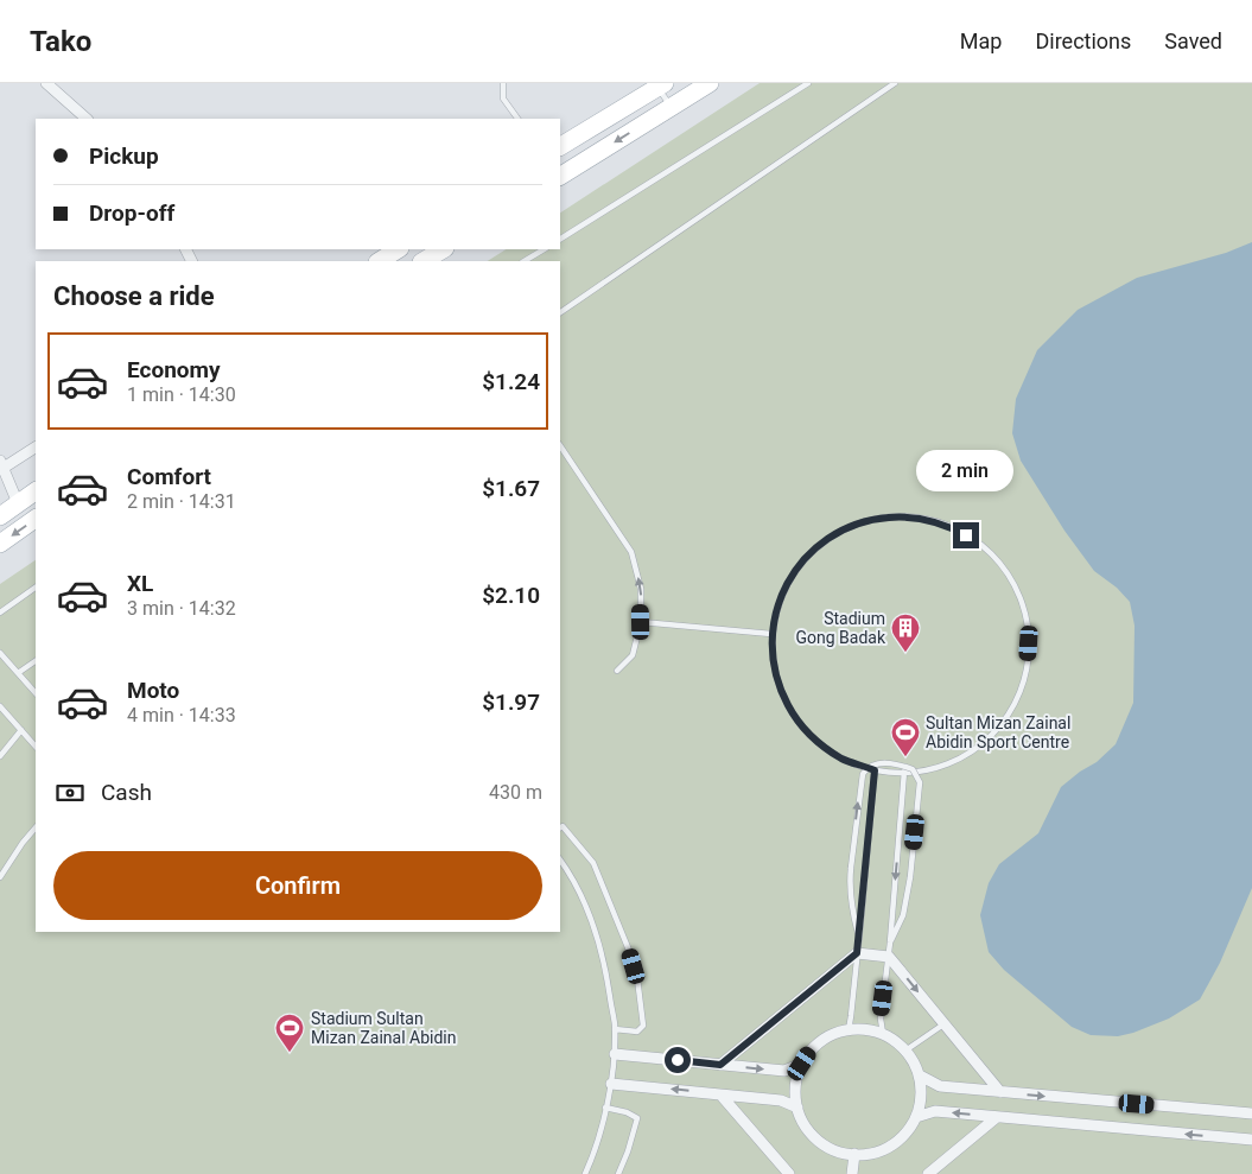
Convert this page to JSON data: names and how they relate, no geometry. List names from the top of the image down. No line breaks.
{"places":{"building":["Stadium Gong Badak"],"sports":["Sultan Mizan Zainal Abidin Sport Centre","Stadium Sultan Mizan Zainal Abidin"]},"page":{"header":"Tako","nav":["Map","Directions","Saved"],"banner":["Pickup","Drop-off"],"heading":"Choose a ride","list":[{"name":"Economy","note":"1 min · 14:30","value":"$1.24"},{"name":"Comfort","note":"2 min · 14:31","value":"$1.67"},{"name":"XL","note":"3 min · 14:32","value":"$2.10"},{"name":"Moto","note":"4 min · 14:33","value":"$1.97"}],"bubble":"2 min","pay":["Cash","430 m"],"buttons":"Confirm"}}
